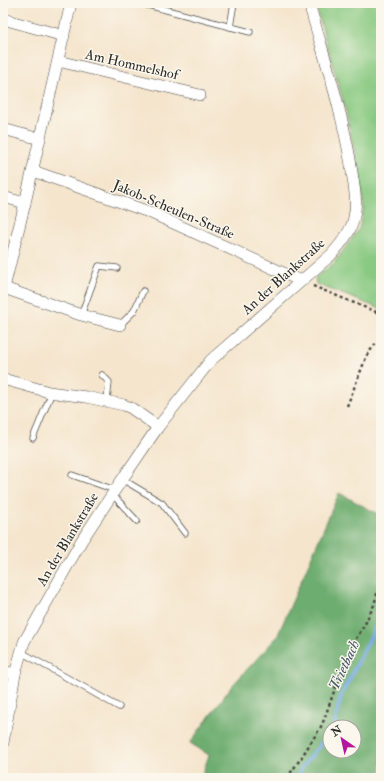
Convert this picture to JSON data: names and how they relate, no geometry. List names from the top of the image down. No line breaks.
{"streets":{"street":["Am Hommelshof","Jakob-Scheulen-Straße","An der Blankstraße"]},"crossings":[["Jakob-Scheulen-Straße","An der Blankstraße"]],"water":["Trietbach"],"north":"top left"}
